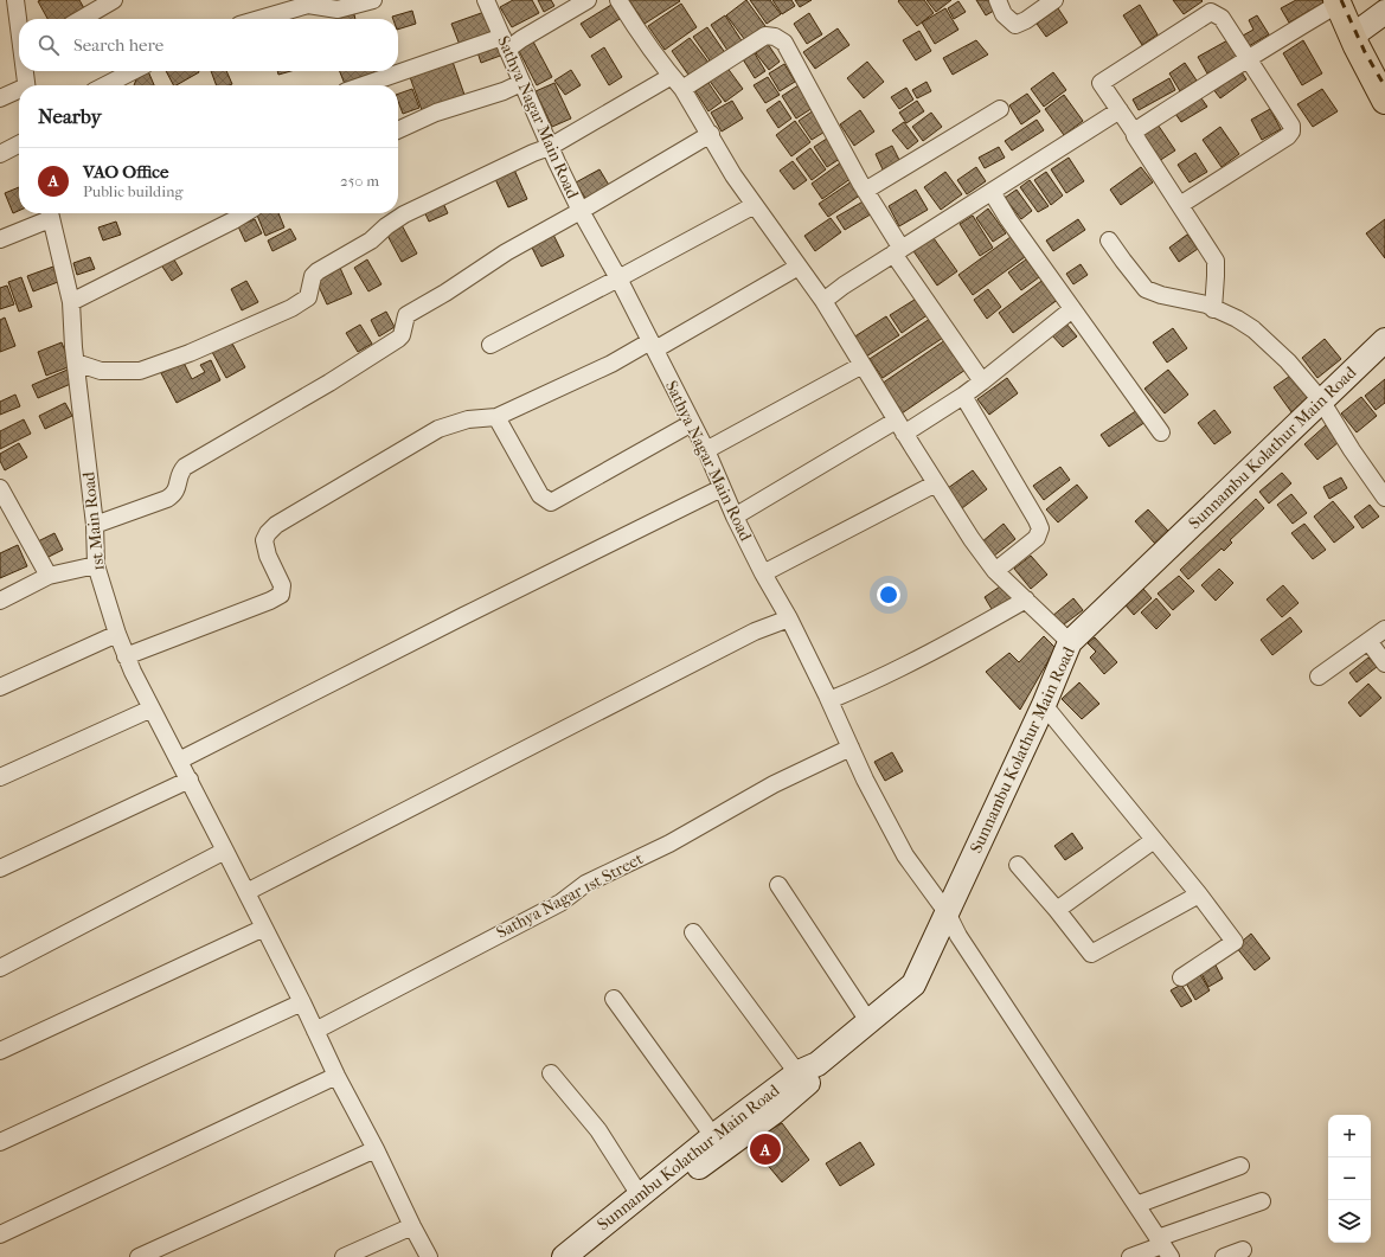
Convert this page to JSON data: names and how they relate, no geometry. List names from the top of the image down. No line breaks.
{"streets":{"street":["Sathya Nagar Main Road","Sunnambu Kolathur Main Road","1st Main Road","Sathya Nagar 1st Street"]},"crossings":[["Sathya Nagar Main Road","Sunnambu Kolathur Main Road"],["Sathya Nagar Main Road","Sathya Nagar 1st Street"],["1st Main Road","Sathya Nagar 1st Street"]],"page":{"search":"Search here","heading":"Nearby","list":[{"mark":"A","name":"VAO Office","note":"Public building","value":"250 m"}],"map_buttons":["+","−"],"pins":"A"}}
